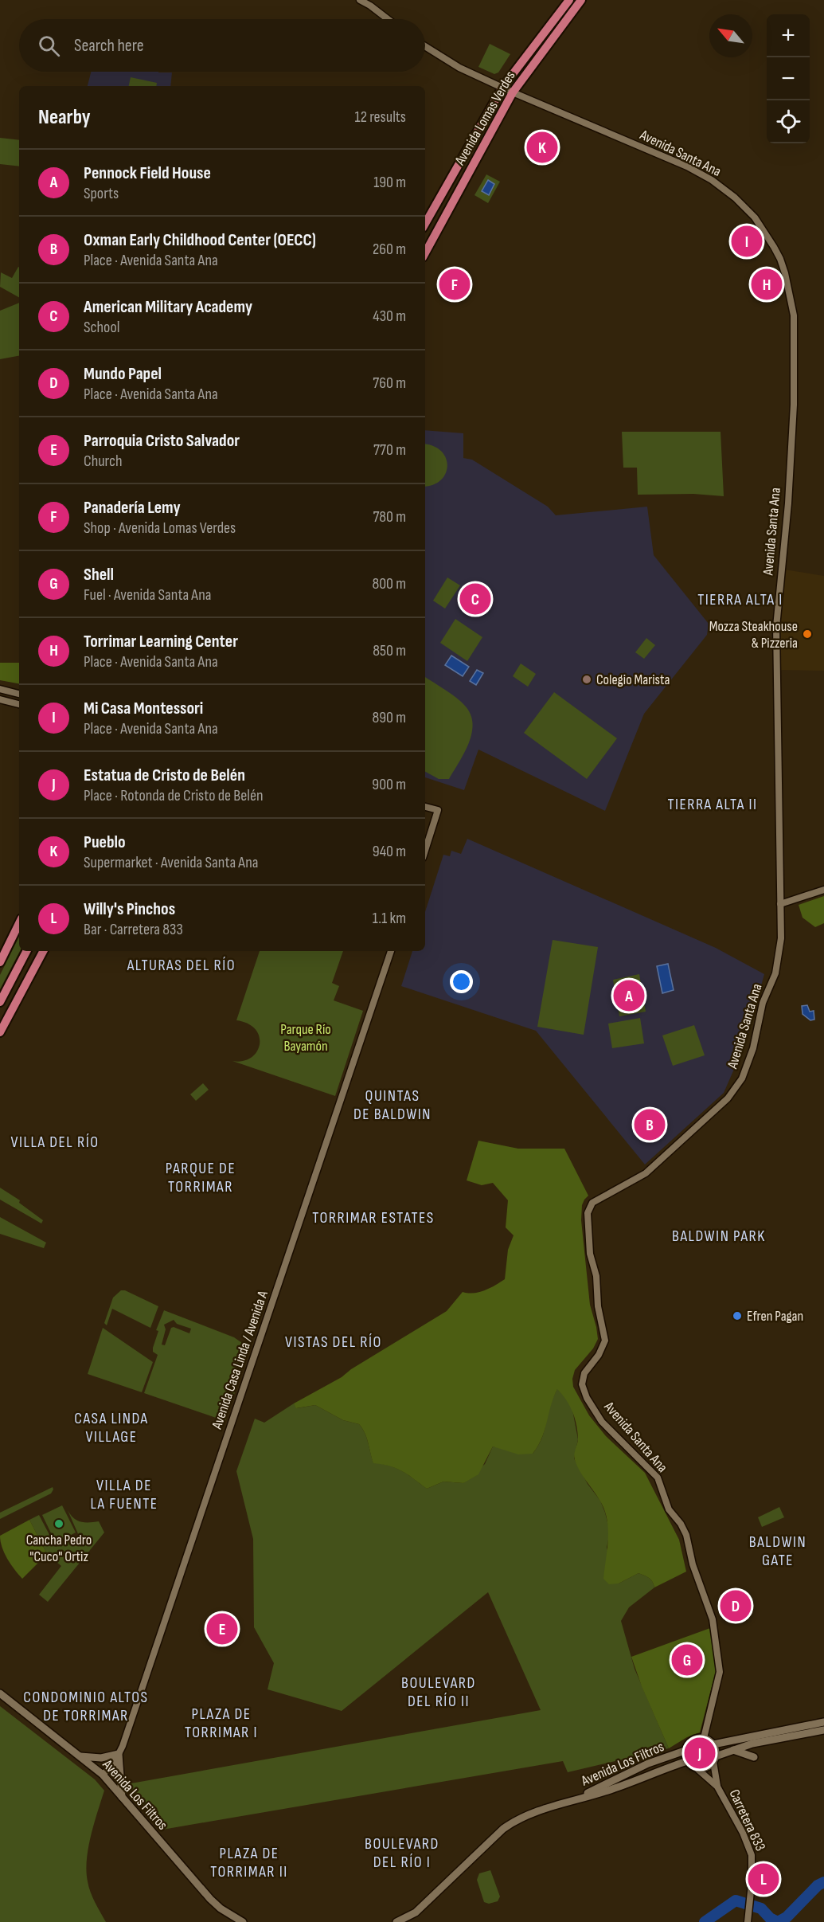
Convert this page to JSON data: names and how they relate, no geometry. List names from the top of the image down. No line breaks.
{"streets":{"highway":["Avenida Lomas Verdes"],"main road":["Avenida Los Filtros"],"street":["Avenida Santa Ana","Avenida Casa Linda / Avenida A","Carretera 833"]},"crossings":[["Avenida Lomas Verdes","Avenida Santa Ana"],["Avenida Santa Ana","Avenida Los Filtros"],["Avenida Santa Ana","Carretera 833"],["Avenida Casa Linda / Avenida A","Avenida Los Filtros"],["Avenida Los Filtros","Carretera 833"]],"districts":["TIERRA ALTA I","TIERRA ALTA II","ALTURAS DEL RÍO","QUINTAS DE BALDWIN","VILLA DEL RÍO","PARQUE DE TORRIMAR","TORRIMAR ESTATES","BALDWIN PARK","VISTAS DEL RÍO","CASA LINDA VILLAGE","VILLA DE LA FUENTE","BALDWIN GATE","BOULEVARD DEL RÍO II","CONDOMINIO ALTOS DE TORRIMAR","PLAZA DE TORRIMAR I","BOULEVARD DEL RÍO I","PLAZA DE TORRIMAR II"],"parks":["Parque Río Bayamón"],"places":["Mozza Steakhouse & Pizzeria","Colegio Marista","Efren Pagan","Cancha Pedro \"Cuco\" Ortiz"],"north":"top left","page":{"map_buttons":["+","−"],"search":"Search here","heading":["Nearby","12 results"],"pins":["K","I","F","H","C","A","B","D","E","G","J","L"],"list":[{"mark":"A","name":"Pennock Field House","note":"Sports","value":"190 m"},{"mark":"B","name":"Oxman Early Childhood Center (OECC)","note":"Place · Avenida Santa Ana","value":"260 m"},{"mark":"C","name":"American Military Academy","note":"School","value":"430 m"},{"mark":"D","name":"Mundo Papel","note":"Place · Avenida Santa Ana","value":"760 m"},{"mark":"E","name":"Parroquia Cristo Salvador","note":"Church","value":"770 m"},{"mark":"F","name":"Panadería Lemy","note":"Shop · Avenida Lomas Verdes","value":"780 m"},{"mark":"G","name":"Shell","note":"Fuel · Avenida Santa Ana","value":"800 m"},{"mark":"H","name":"Torrimar Learning Center","note":"Place · Avenida Santa Ana","value":"850 m"},{"mark":"I","name":"Mi Casa Montessori","note":"Place · Avenida Santa Ana","value":"890 m"},{"mark":"J","name":"Estatua de Cristo de Belén","note":"Place · Rotonda de Cristo de Belén","value":"900 m"},{"mark":"K","name":"Pueblo","note":"Supermarket · Avenida Santa Ana","value":"940 m"},{"mark":"L","name":"Willy's Pinchos","note":"Bar · Carretera 833","value":"1.1 km"}]}}
